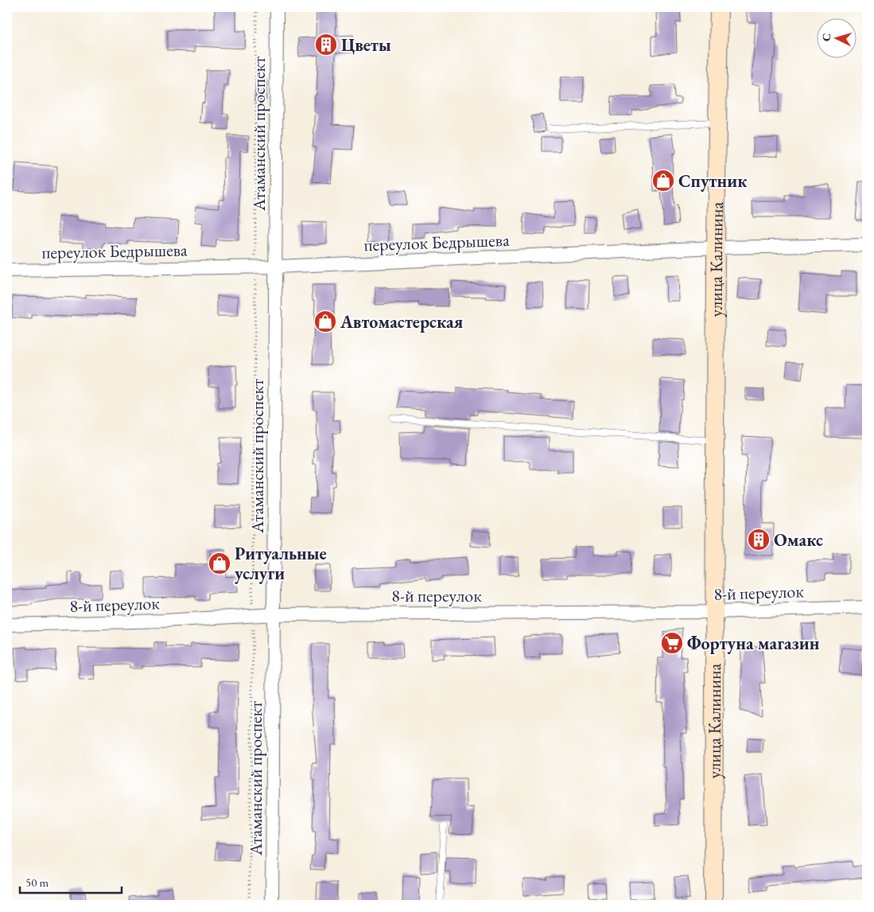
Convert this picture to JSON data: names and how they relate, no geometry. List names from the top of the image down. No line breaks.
{"streets":{"main road":["улица Калинина"],"street":["Атаманский проспект","переулок Бедрышева","8-й переулок"]},"crossings":[["Атаманский проспект","переулок Бедрышева"],["Атаманский проспект","8-й переулок"],["переулок Бедрышева","улица Калинина"],["улица Калинина","8-й переулок"]],"places":{"building":["Цветы","Омакс"],"shop":["Спутник","Автомастерская","Ритуальные услуги"],"supermarket":["Фортуна магазин"]},"scale_bar":"50 m","north":"left"}
